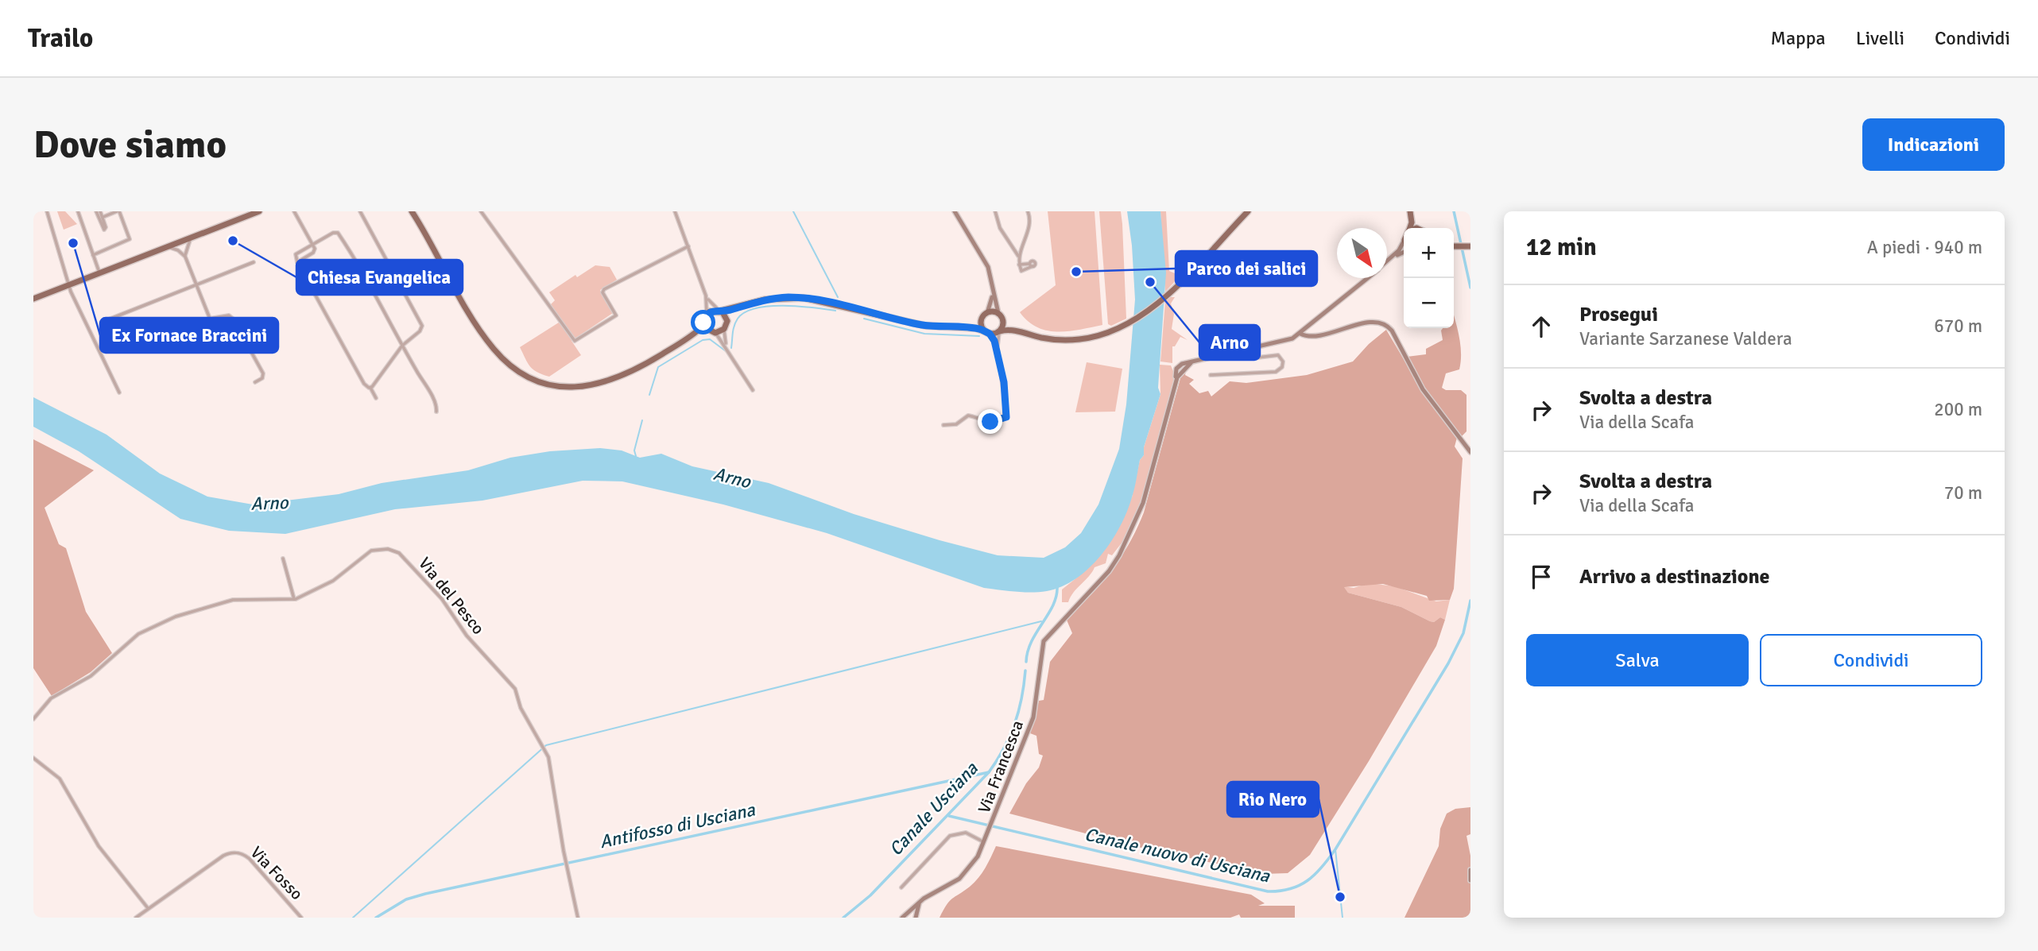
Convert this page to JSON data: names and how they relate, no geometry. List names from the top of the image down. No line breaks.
{"streets":{"main road":["Via Francesca"],"street":["Via del Pesco","Via Fosso"]},"water":["Arno","Canale Usciana","Antifosso di Usciana","Canale nuovo di Usciana"],"places":["Chiesa Evangelica","Ex Fornace Braccini","Parco dei salici","Arno","Rio Nero"],"north":"bottom right","page":{"header":"Trailo","nav":["Mappa","Livelli","Condividi"],"buttons":["Indicazioni",["Salva","Condividi"]],"title":"Dove siamo","heading":["12 min","A piedi · 940 m"],"map_buttons":["+","−"],"list":[["Prosegui","Variante Sarzanese Valdera","670 m"],["Svolta a destra","Via della Scafa","200 m"],["Svolta a destra","Via della Scafa","70 m"],"Arrivo a destinazione"]}}
